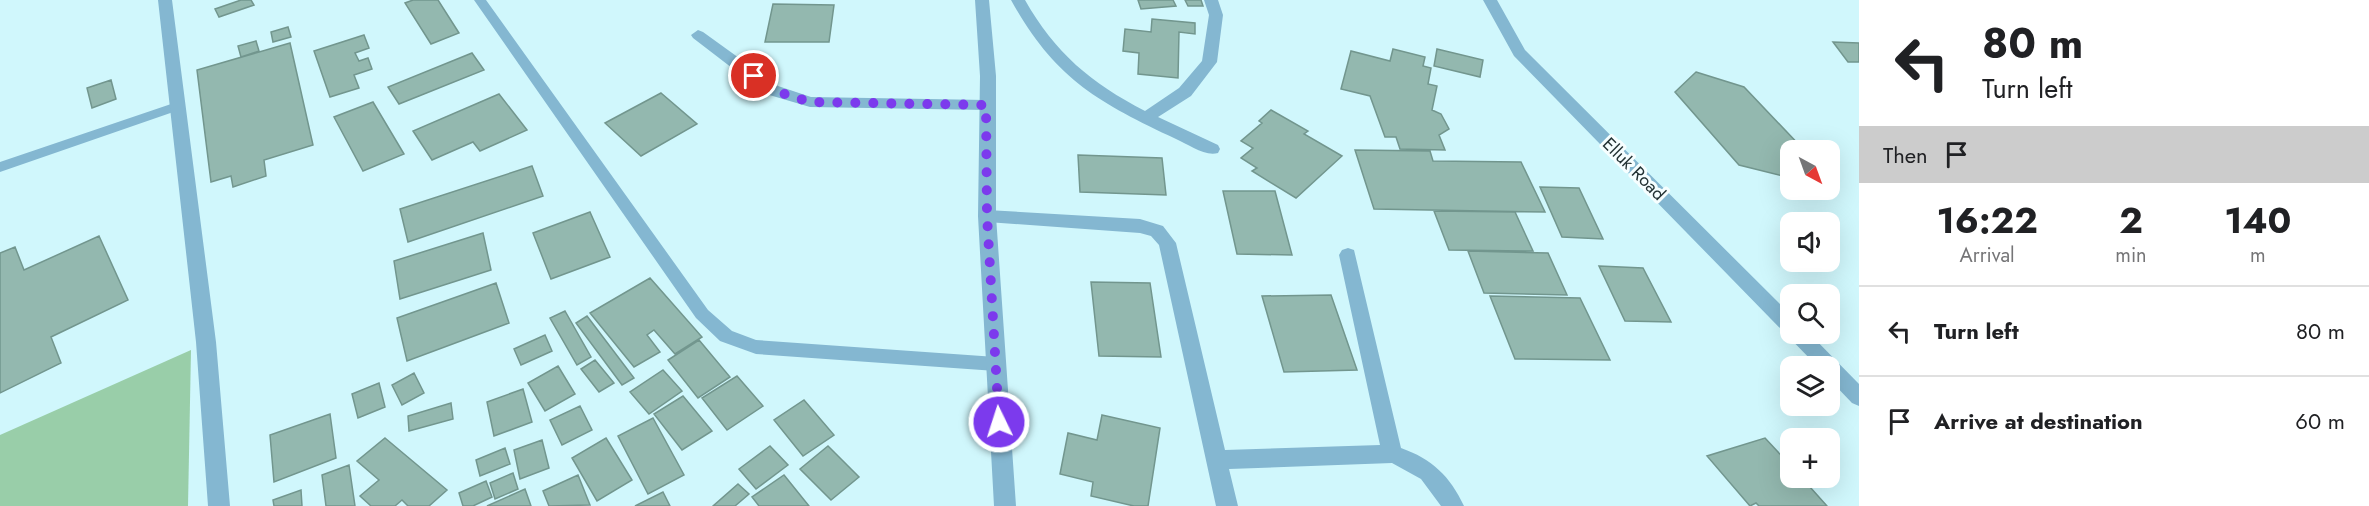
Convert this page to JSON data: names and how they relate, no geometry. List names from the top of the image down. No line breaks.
{"streets":{"street":["Elluk Road"]},"north":"bottom right","page":{"turn":["80 m","Turn left"],"then":"Then","map_buttons":"+","eta":["16:22","Arrival","2","min","140","m"],"list":[{"name":"Turn left","value":"80 m"},{"name":"Arrive at destination","value":"60 m"}]}}
